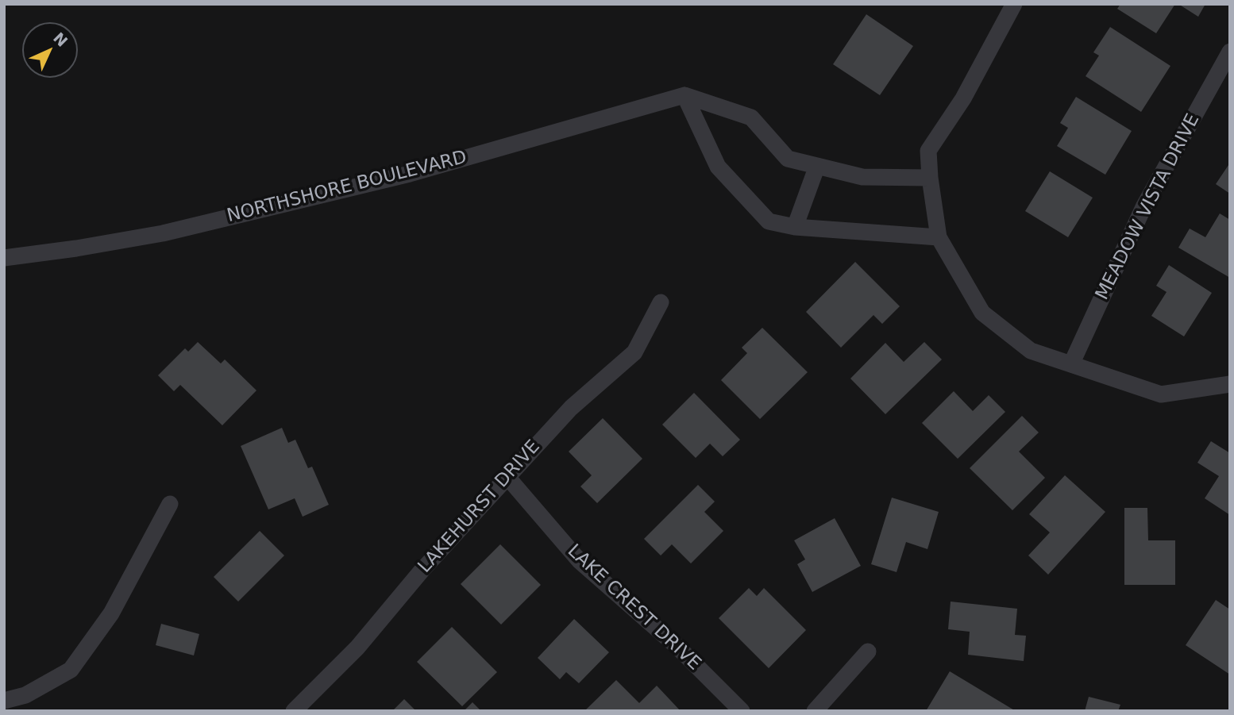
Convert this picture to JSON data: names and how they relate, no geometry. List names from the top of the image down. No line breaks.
{"streets":{"street":["NORTHSHORE BOULEVARD","MEADOW VISTA DRIVE","LAKEHURST DRIVE","LAKE CREST DRIVE"]},"crossings":[["LAKEHURST DRIVE","LAKE CREST DRIVE"]],"north":"top right"}
